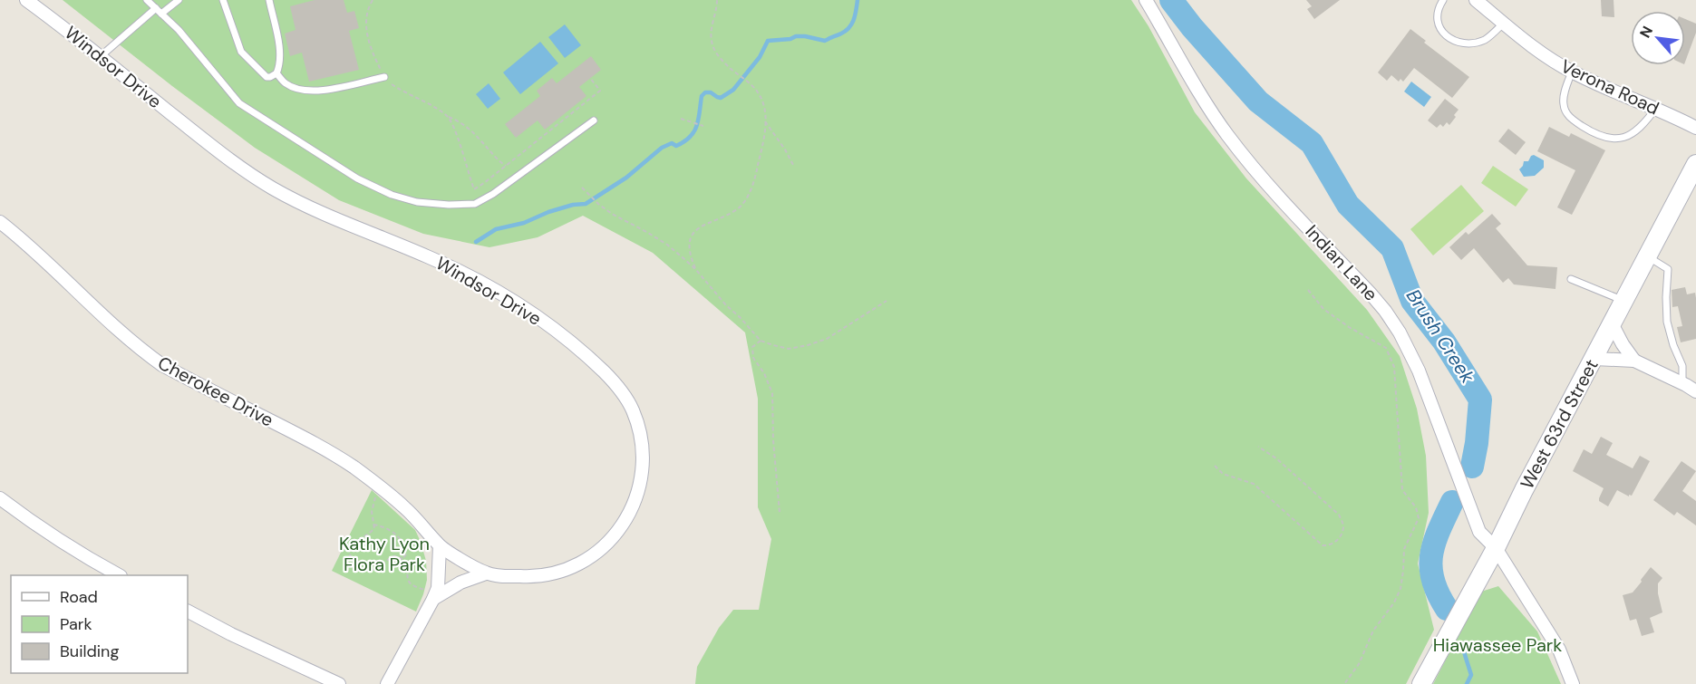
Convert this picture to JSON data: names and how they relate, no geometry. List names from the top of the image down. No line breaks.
{"streets":{"main road":["West 63rd Street"],"street":["Windsor Drive","Verona Road","Indian Lane","Cherokee Drive"]},"crossings":[["Windsor Drive","Cherokee Drive"],["Indian Lane","West 63rd Street"]],"water":["Brush Creek"],"parks":["Kathy Lyon Flora Park","Hiawassee Park"],"legend":["Road","Park","Building"],"north":"top left"}
